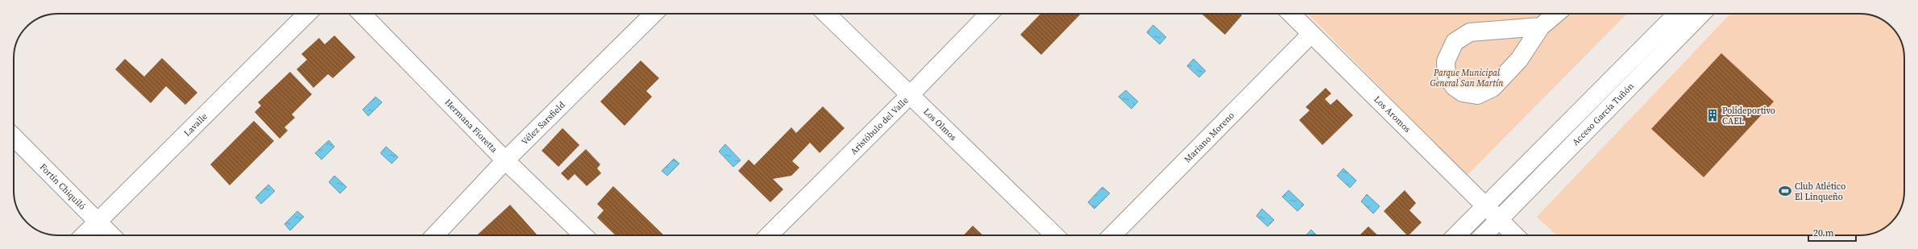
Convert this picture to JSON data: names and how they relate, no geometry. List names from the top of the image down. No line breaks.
{"streets":{"street":["Acceso García Tuñón","Los Aromos","Vélez Sarsfield","Lavalle","Los Olmos","Hermana Fioretta","Aristóbulo del Valle","Mariano Moreno","Fortín Chiquiló"]},"crossings":[["Acceso García Tuñón","Los Aromos"],["Los Aromos","Mariano Moreno"],["Vélez Sarsfield","Hermana Fioretta"],["Lavalle","Fortín Chiquiló"],["Los Olmos","Aristóbulo del Valle"]],"parks":["Parque Municipal General San Martín"],"places":{"building":["Polideportivo CAEL"],"sports":["Club Atlético El Linqueño"]},"scale_bar":"20 m"}
